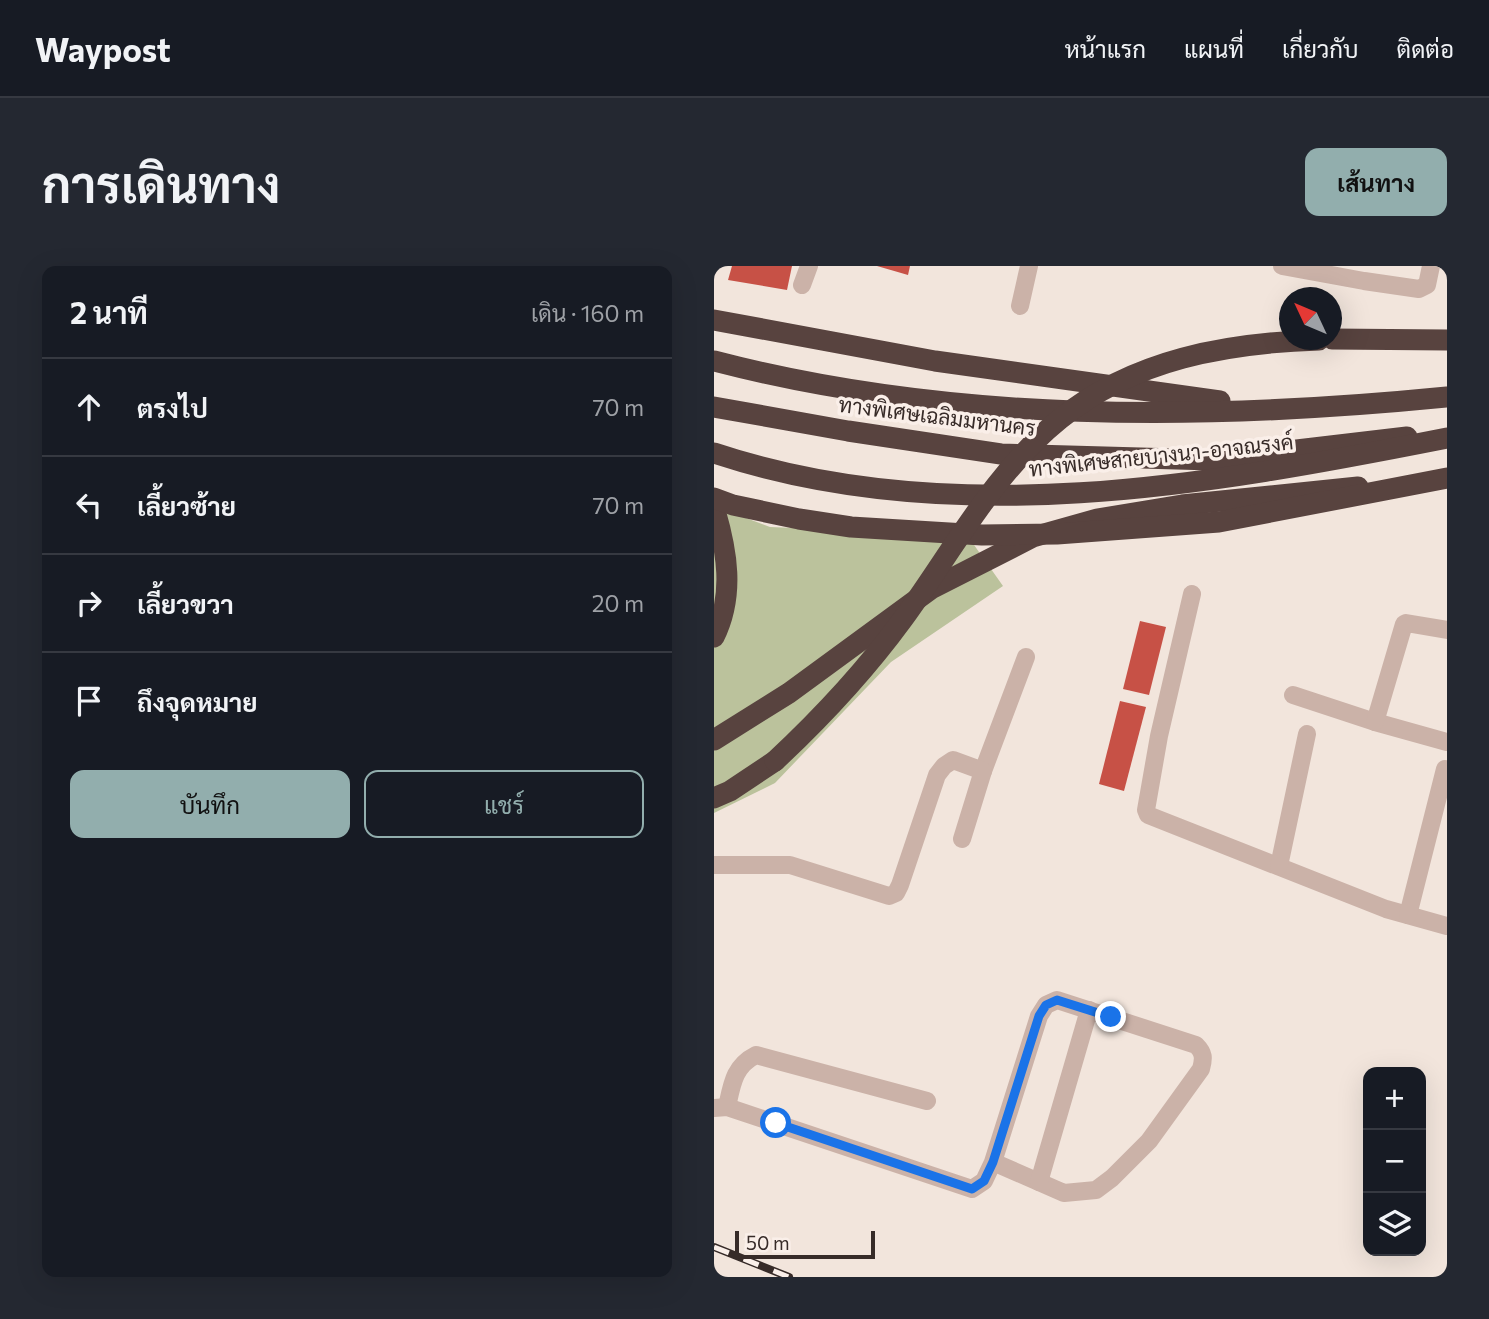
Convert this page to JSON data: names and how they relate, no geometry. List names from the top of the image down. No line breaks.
{"streets":{"highway":["ทางพิเศษเฉลิมมหานคร","ทางพิเศษสายบางนา-อาจณรงค์"]},"crossings":[["ทางพิเศษเฉลิมมหานคร","ทางพิเศษสายบางนา-อาจณรงค์"]],"scale_bar":"50 m","north":"top left","page":{"header":"Waypost","nav":["หน้าแรก","แผนที่","เกี่ยวกับ","ติดต่อ"],"buttons":["เส้นทาง",["บันทึก","แชร์"]],"title":"การเดินทาง","heading":["2 นาที","เดิน · 160 m"],"list":[["ตรงไป","70 m"],["เลี้ยวซ้าย","70 m"],["เลี้ยวขวา","20 m"],"ถึงจุดหมาย"],"map_buttons":["+","−"],"scale":"50 m"}}
